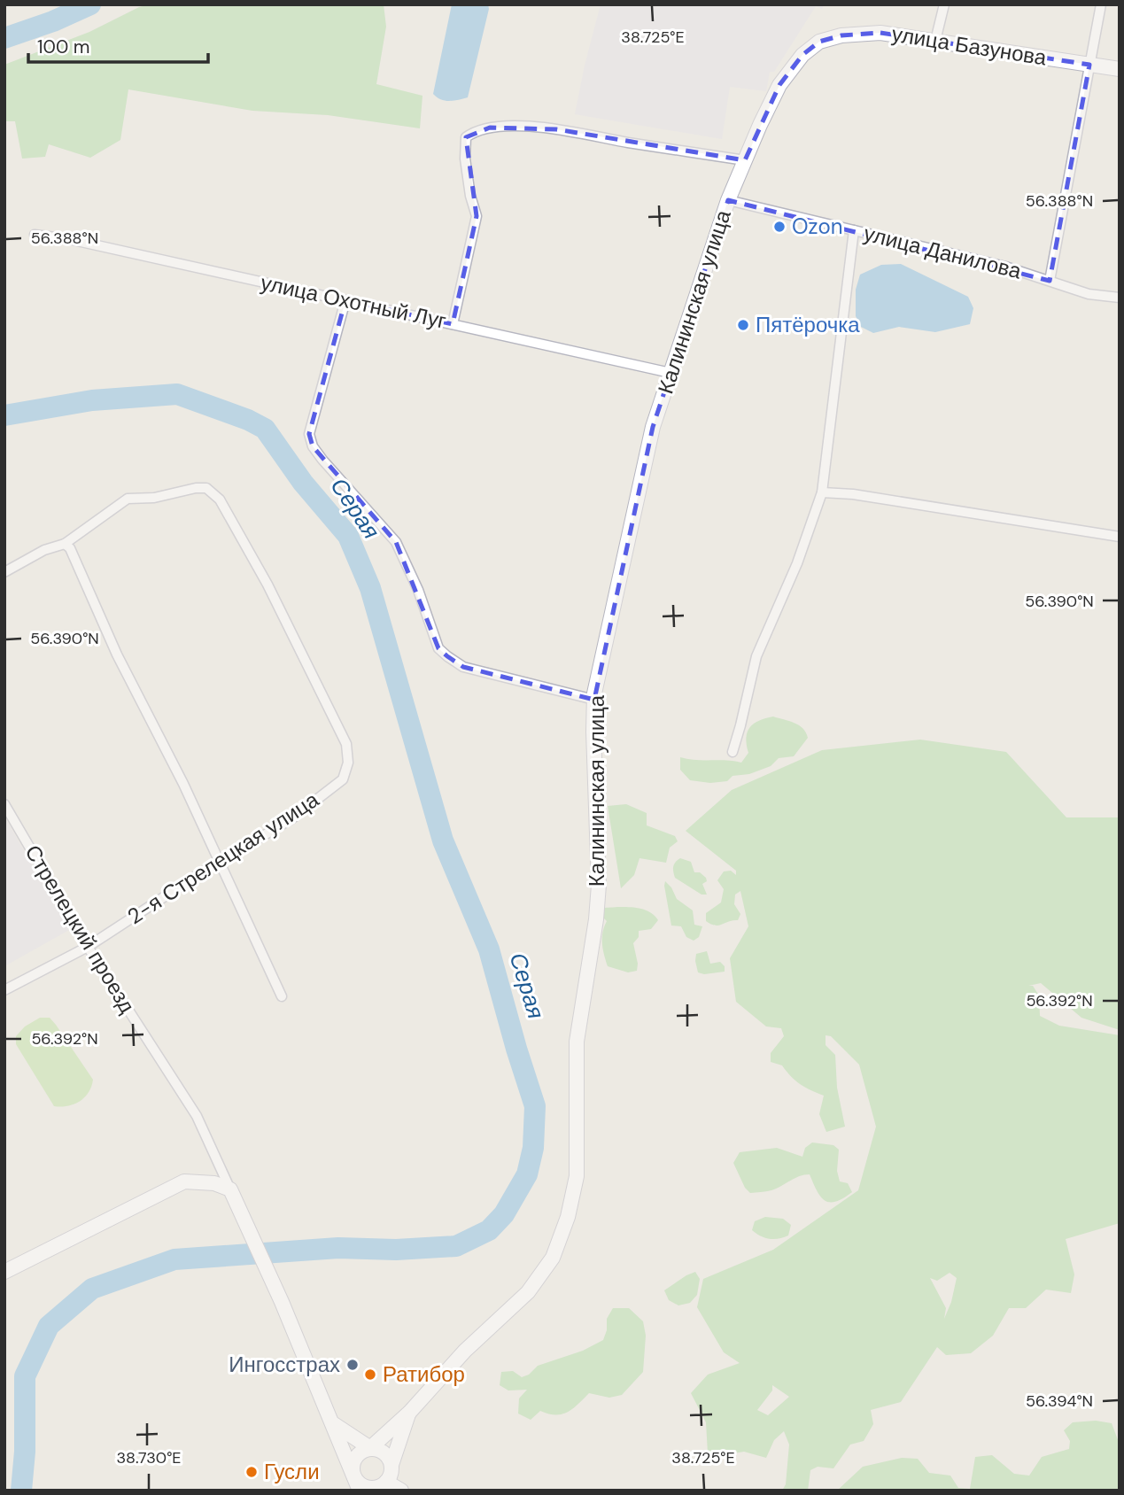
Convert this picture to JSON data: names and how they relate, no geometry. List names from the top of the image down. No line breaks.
{"streets":{"street":["улица Базунова","улица Данилова","улица Охотный Луг","Калининская улица","2-я Стрелецкая улица","Стрелецкий проезд"]},"crossings":[["улица Базунова","Калининская улица"],["улица Данилова","Калининская улица"],["улица Охотный Луг","Калининская улица"],["Калининская улица","Стрелецкий проезд"],["2-я Стрелецкая улица","Стрелецкий проезд"]],"water":["Серая"],"places":["Ozon","Пятёрочка","Ингосстрах","Ратибор","Гусли"],"scale_bar":"100 m","coordinates":["38.725°E","56.388°N","56.390°N","56.392°N","56.394°N","38.730°E"]}
